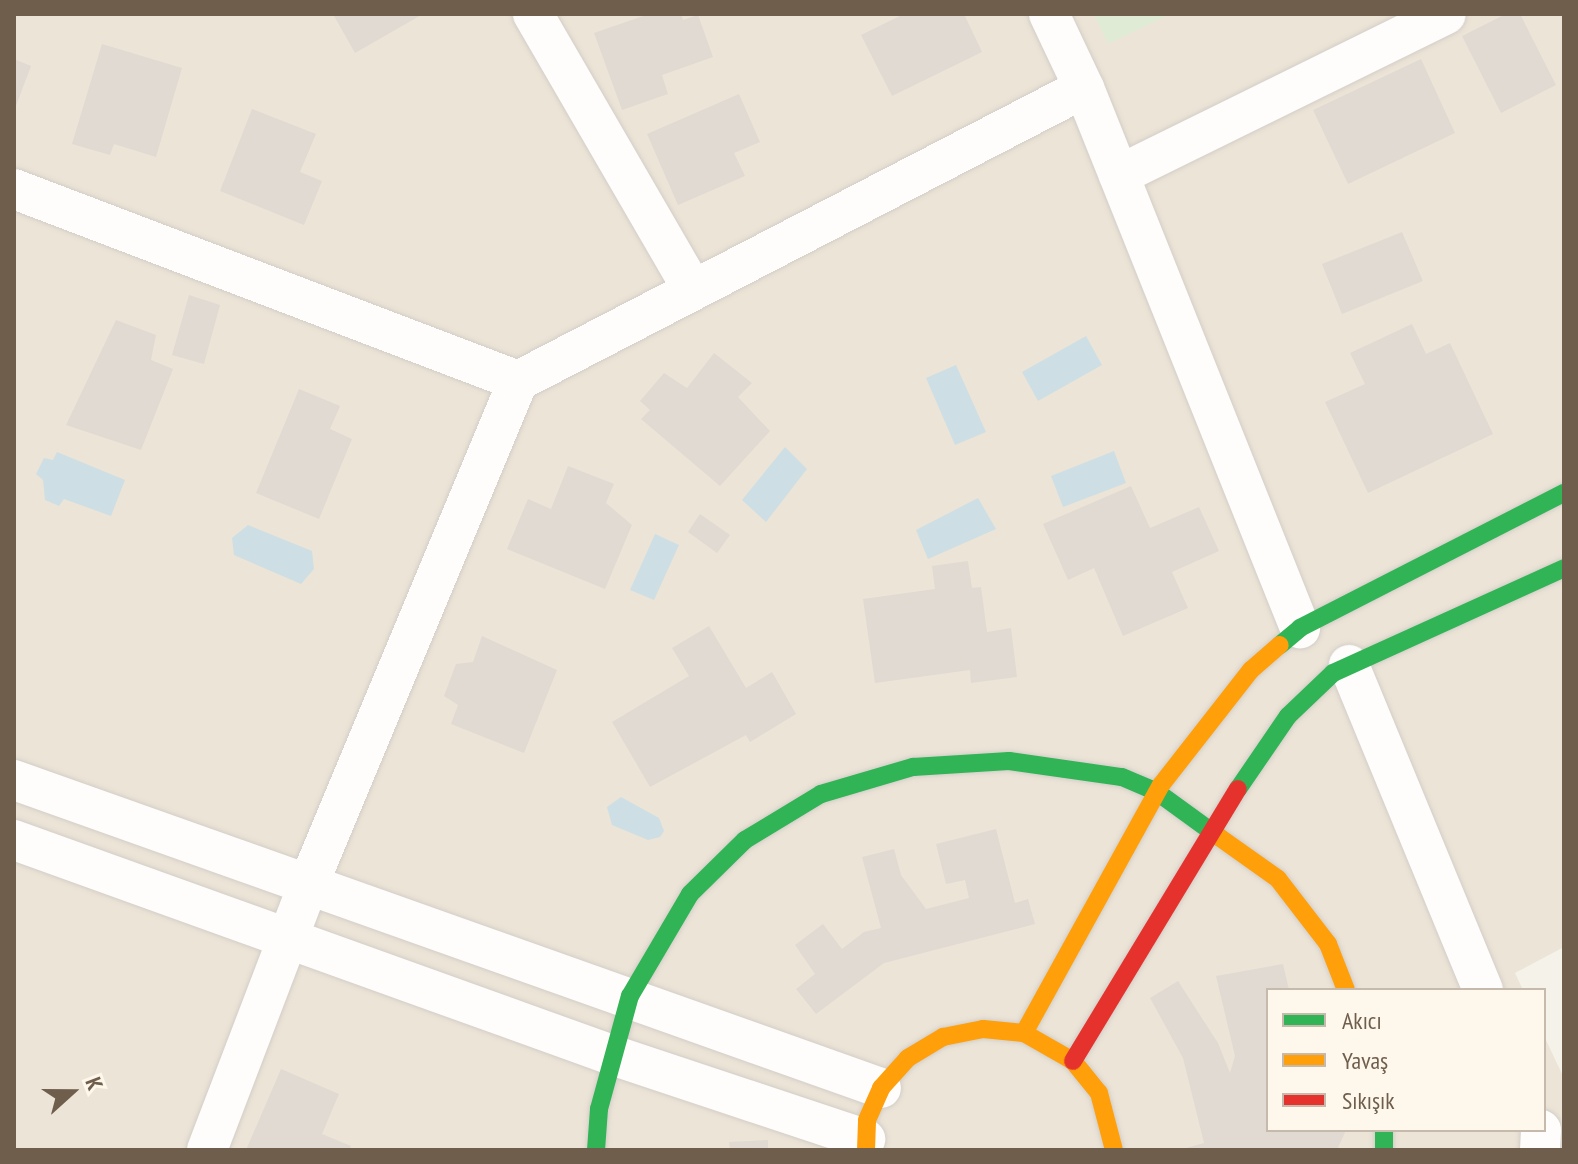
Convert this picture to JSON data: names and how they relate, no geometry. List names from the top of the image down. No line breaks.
{"legend":["Akıcı","Yavaş","Sıkışık"],"north":"right"}
